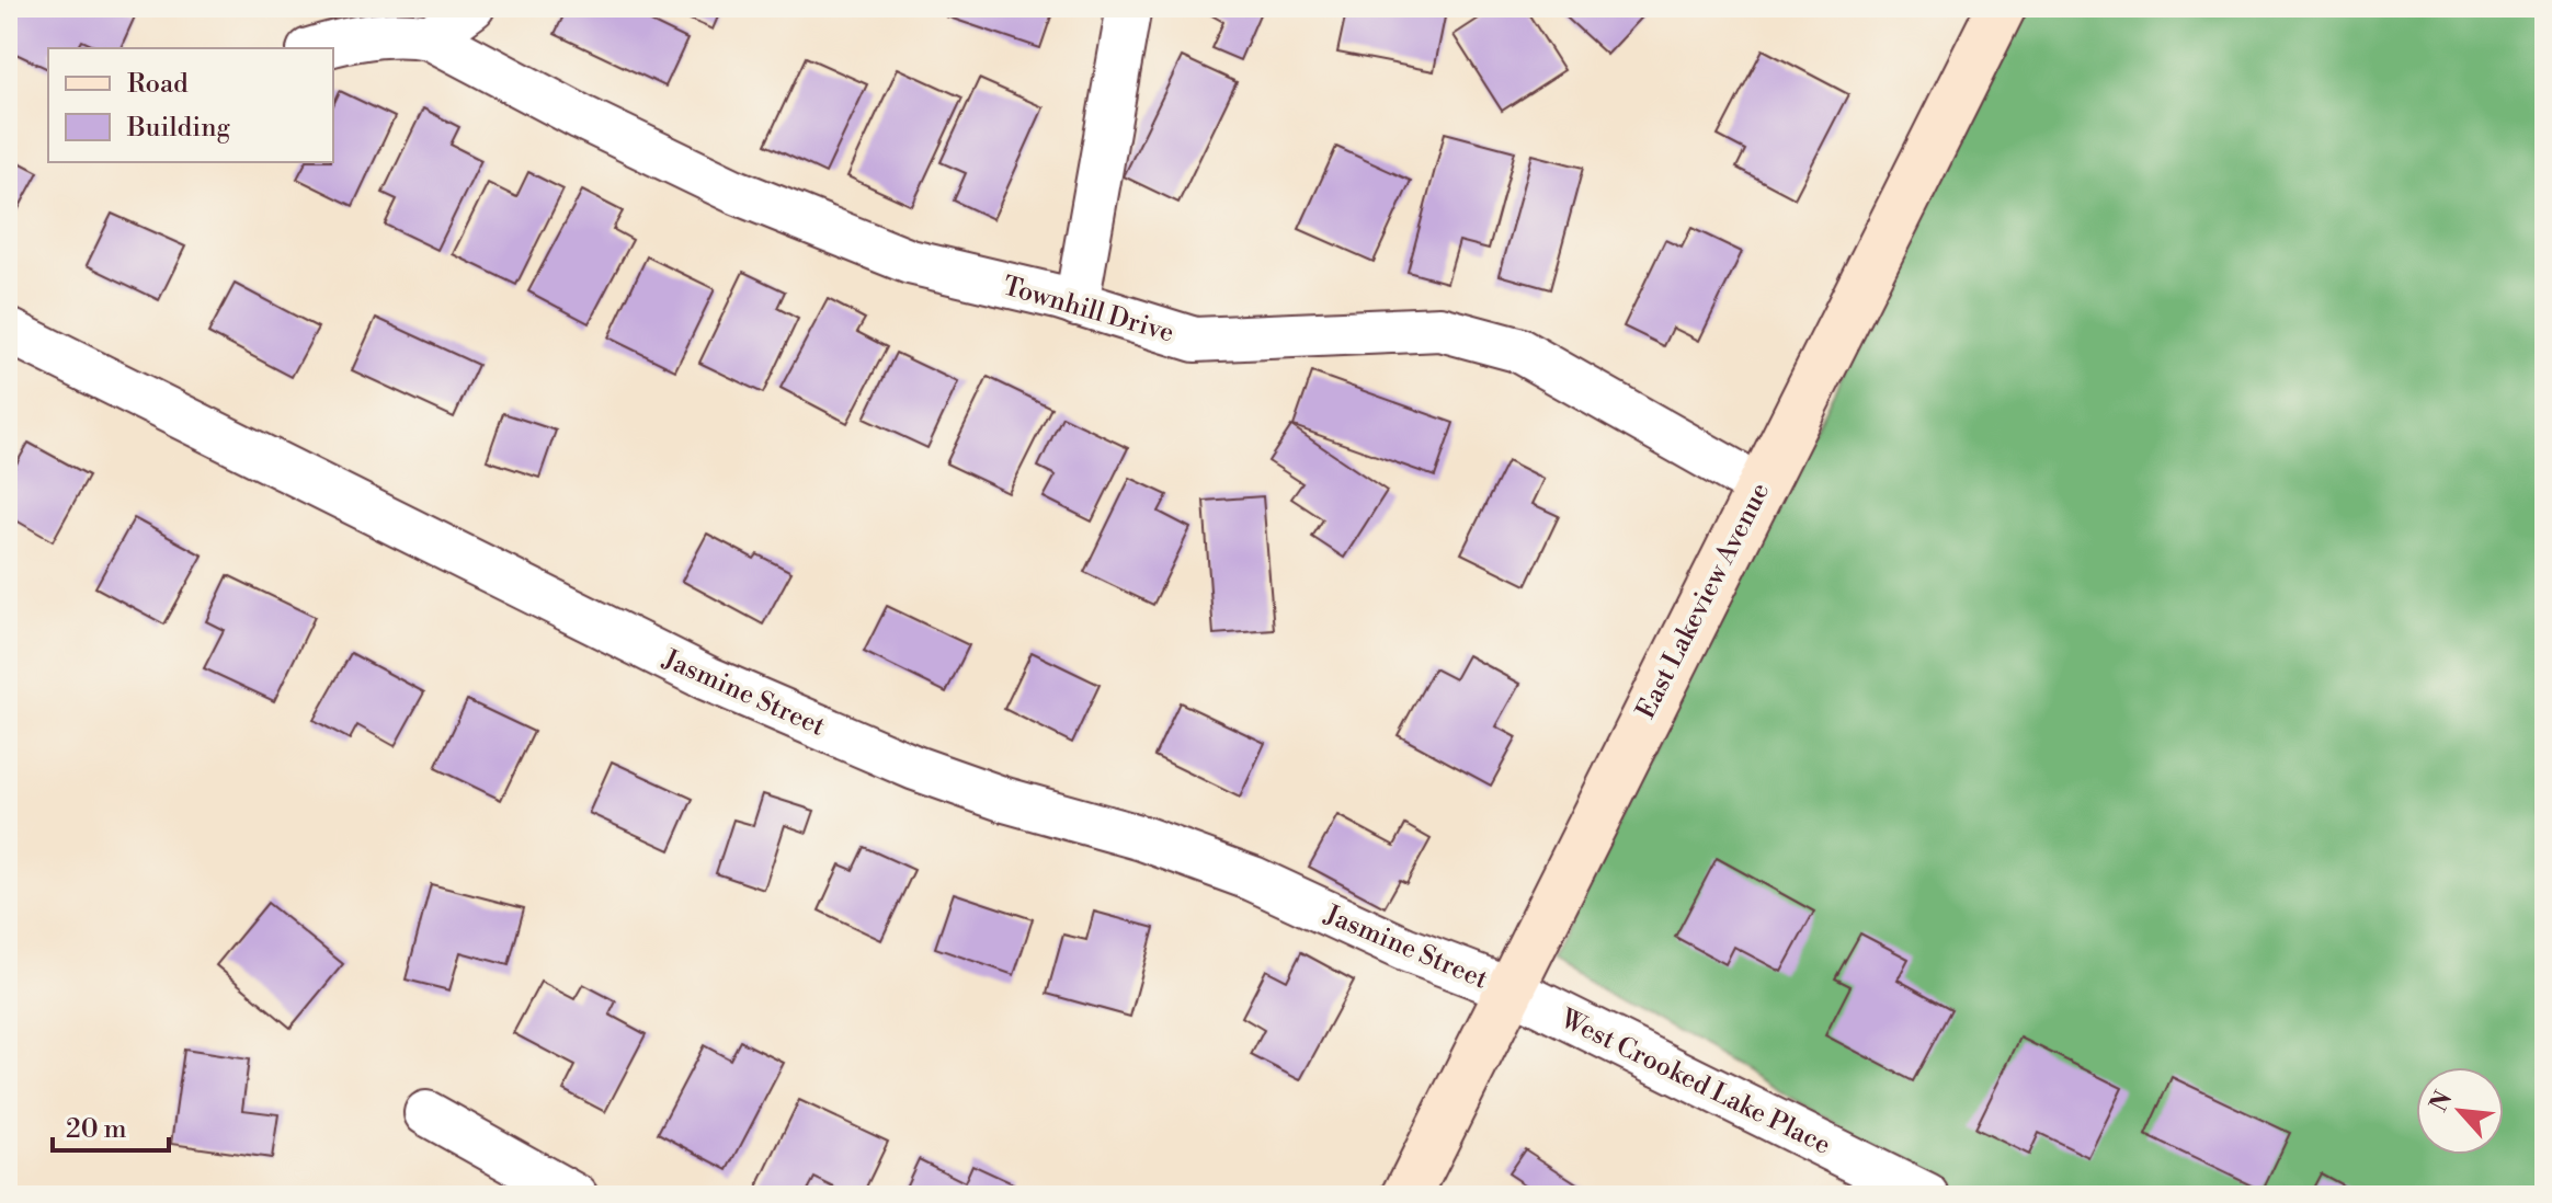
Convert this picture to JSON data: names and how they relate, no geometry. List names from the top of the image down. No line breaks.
{"streets":{"street":["Townhill Drive","East Lakeview Avenue","Jasmine Street","West Crooked Lake Place"]},"crossings":[["Townhill Drive","East Lakeview Avenue"],["East Lakeview Avenue","Jasmine Street"],["East Lakeview Avenue","West Crooked Lake Place"],["Jasmine Street","West Crooked Lake Place"]],"legend":["Road","Building"],"scale_bar":"20 m","north":"top left"}
